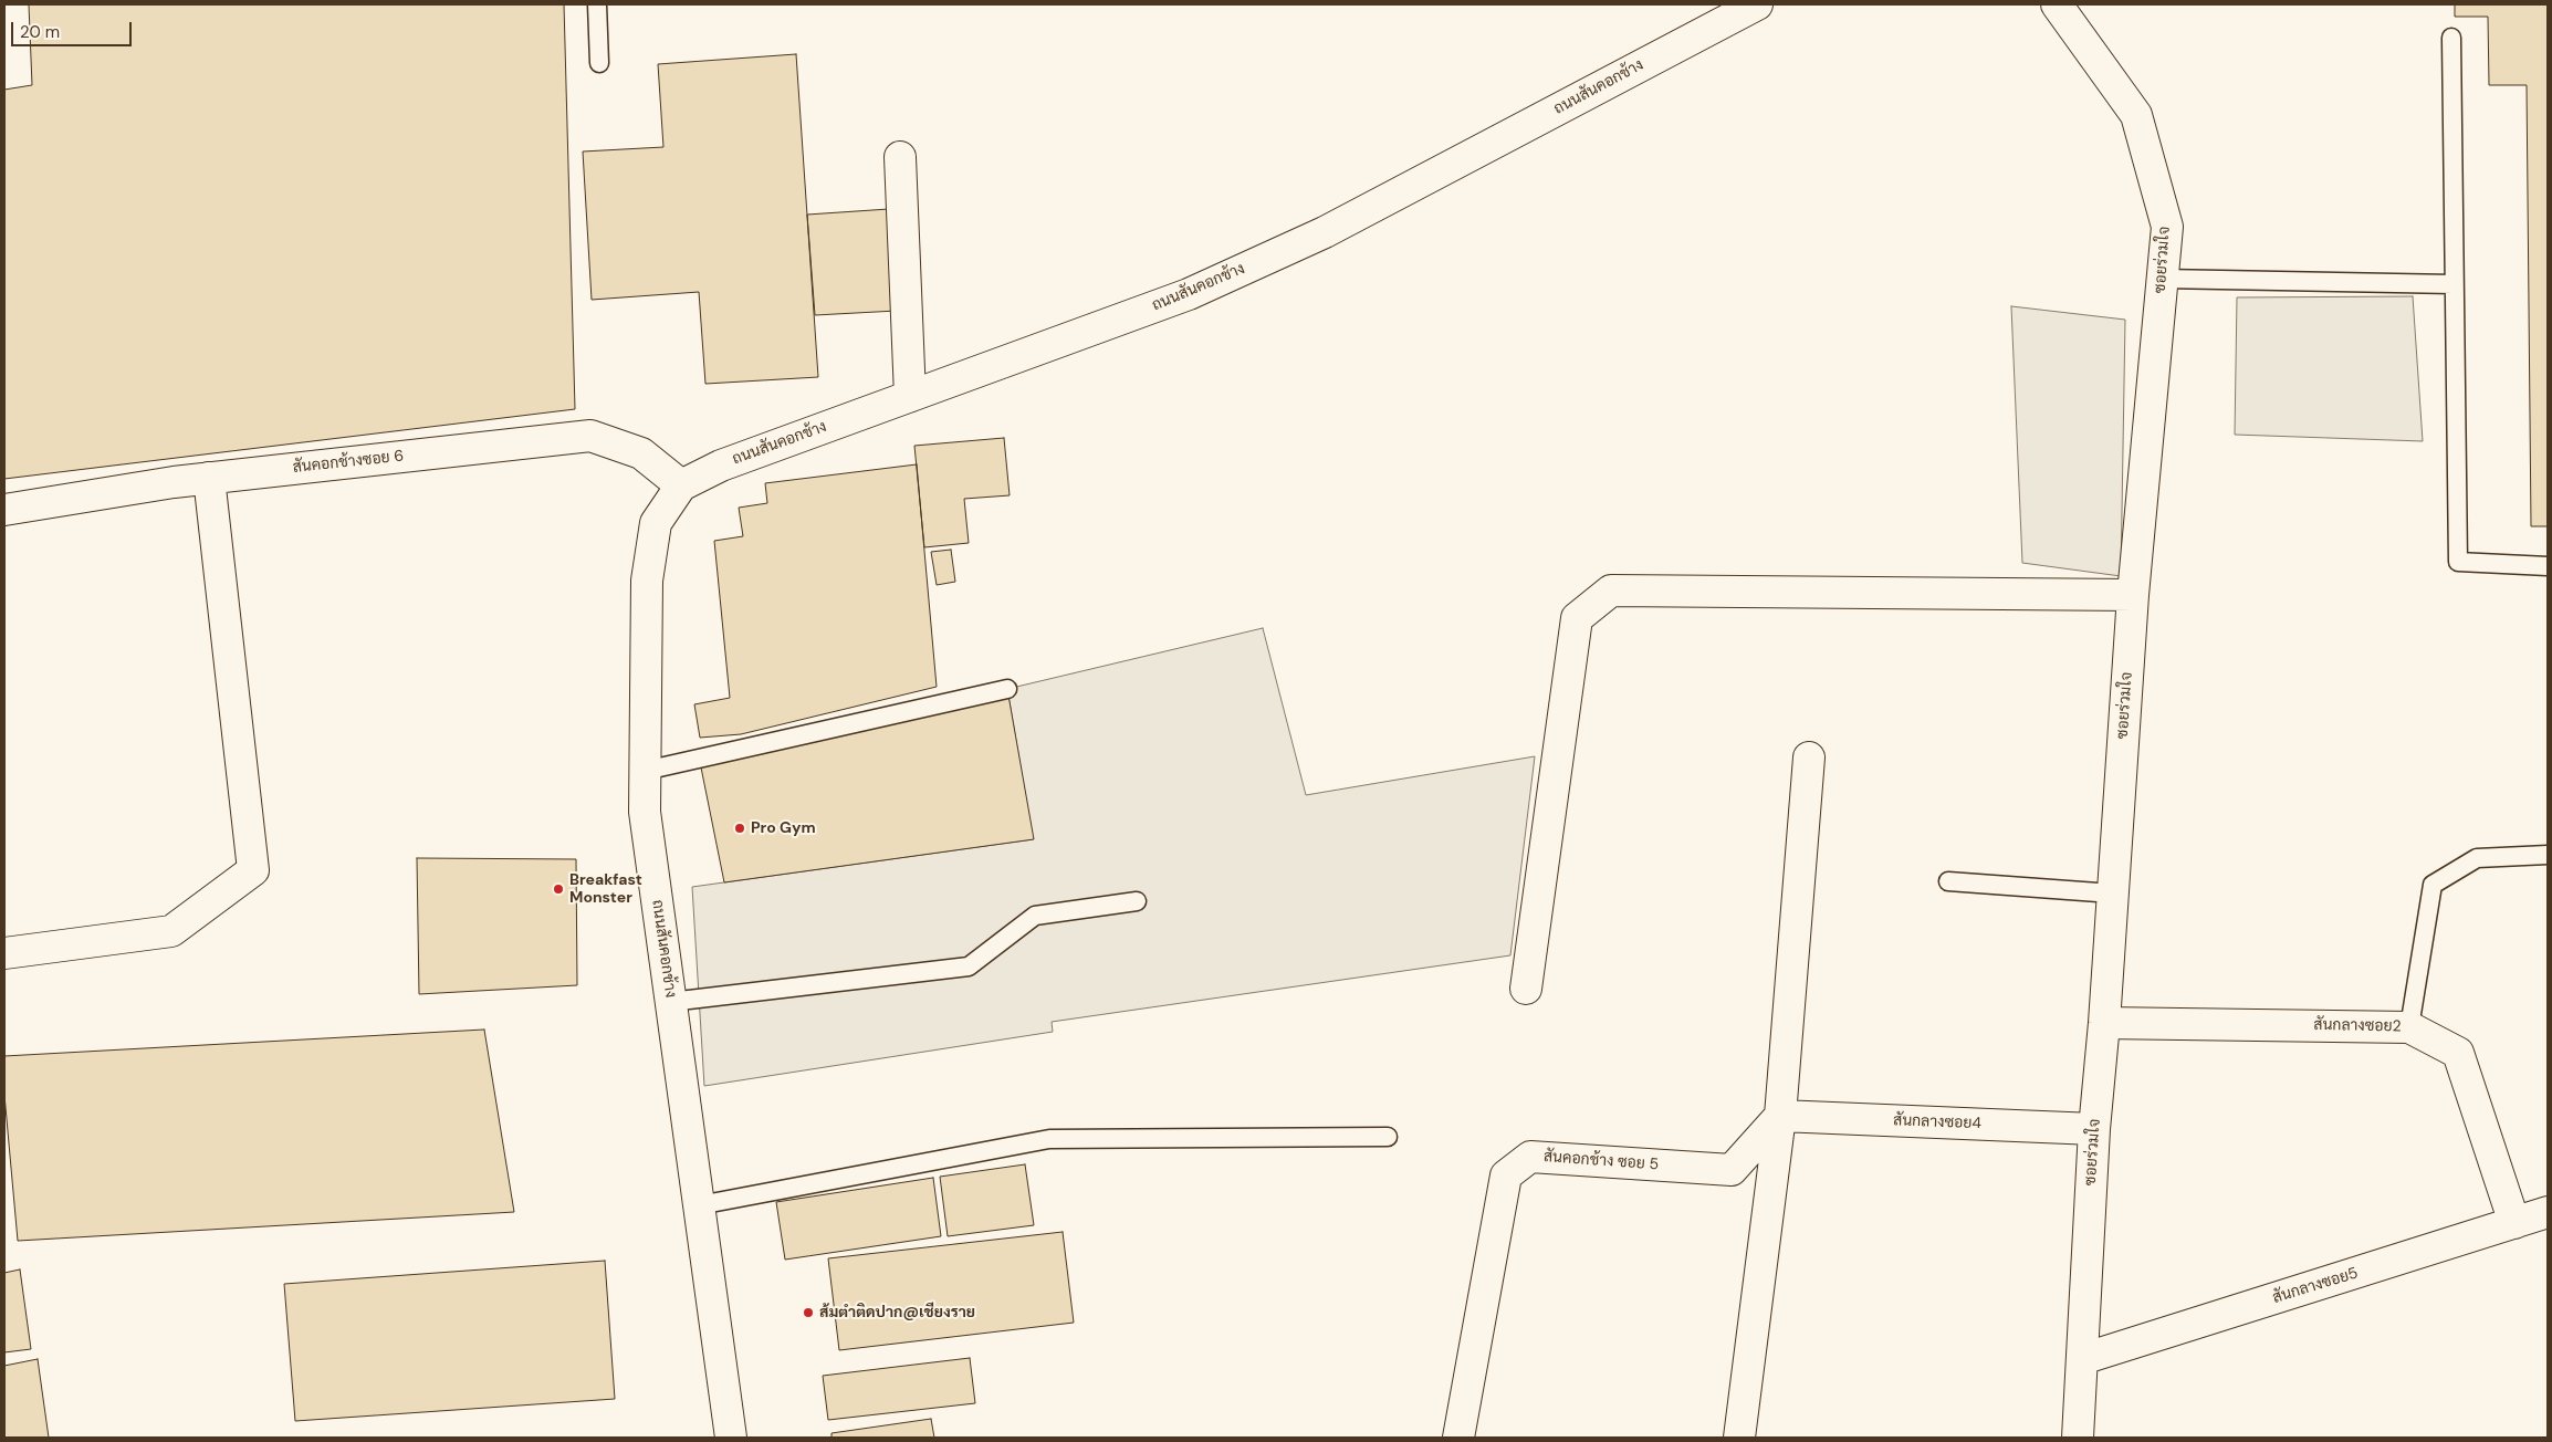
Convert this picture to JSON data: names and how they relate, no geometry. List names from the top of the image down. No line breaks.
{"streets":{"street":["ถนนสันคอกช้าง","ซอยร่วมใจ","สันคอกช้างซอย 6","สันกลางซอย2","สันกลางซอย4","สันคอกช้าง ซอย 5","สันกลางซอย5"]},"crossings":[["ถนนสันคอกช้าง","สันคอกช้างซอย 6"],["ซอยร่วมใจ","สันกลางซอย2"],["ซอยร่วมใจ","สันกลางซอย4"],["ซอยร่วมใจ","สันกลางซอย5"],["สันกลางซอย2","สันกลางซอย5"],["สันกลางซอย4","สันคอกช้าง ซอย 5"]],"places":["Pro Gym","Breakfast Monster","ส้มตำติดปาก@เชียงราย"],"scale_bar":"20 m"}
